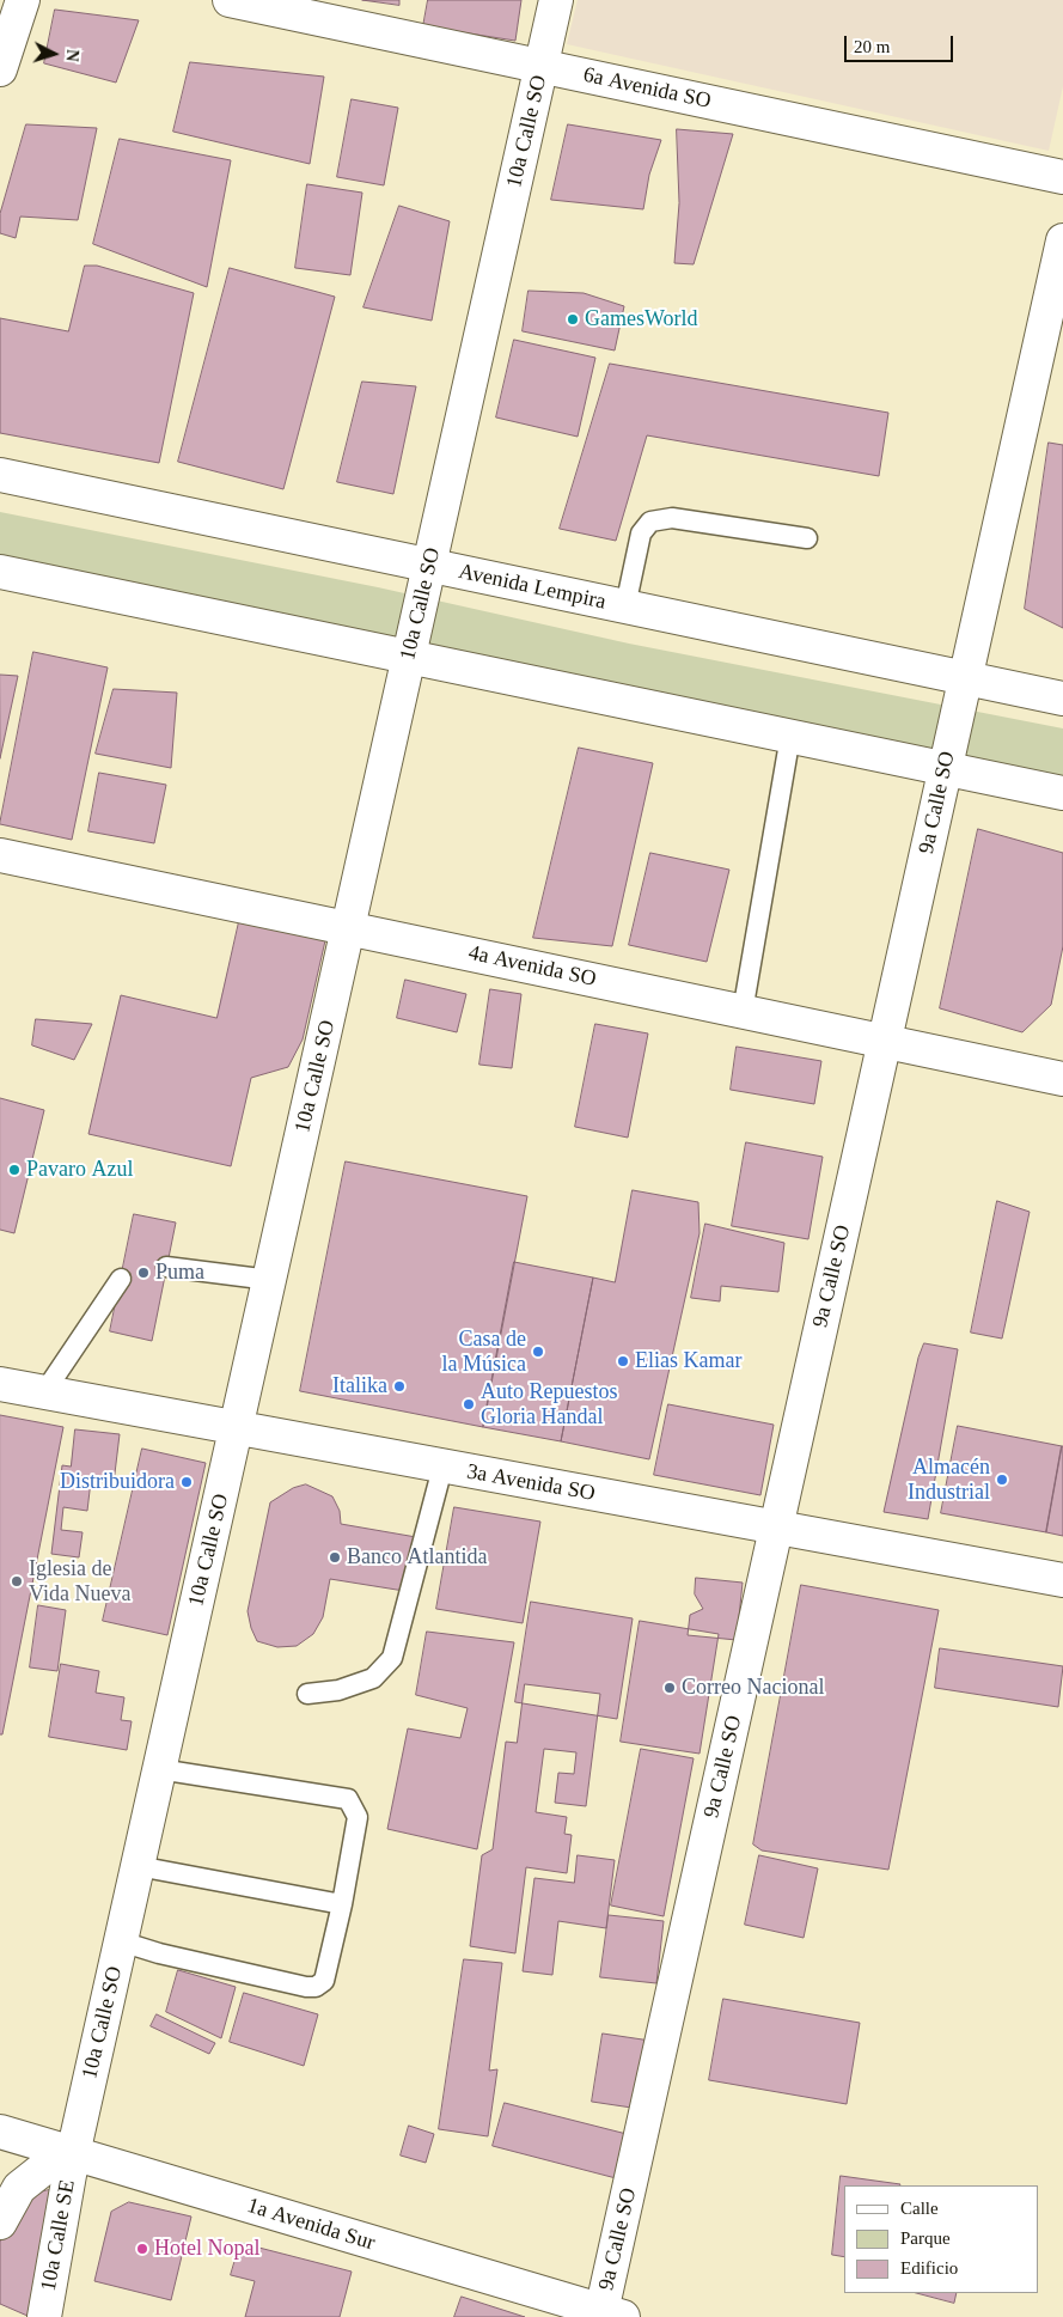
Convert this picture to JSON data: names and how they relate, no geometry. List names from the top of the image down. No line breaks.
{"streets":{"street":["6a Avenida SO","10a Calle SO","Avenida Lempira","9a Calle SO","4a Avenida SO","3a Avenida SO","1a Avenida Sur","10a Calle SE"]},"crossings":[["6a Avenida SO","10a Calle SO"],["10a Calle SO","Avenida Lempira"],["10a Calle SO","4a Avenida SO"],["10a Calle SO","3a Avenida SO"],["10a Calle SO","1a Avenida Sur"],["10a Calle SO","10a Calle SE"],["Avenida Lempira","9a Calle SO"],["9a Calle SO","4a Avenida SO"],["9a Calle SO","3a Avenida SO"],["9a Calle SO","1a Avenida Sur"],["1a Avenida Sur","10a Calle SE"]],"places":["GamesWorld","Pavaro Azul","Puma","Casa de la Música","Elias Kamar","Italika","Auto Repuestos Gloria Handal","Almacén Industrial","Distribuidora","Banco Atlantida","Iglesia de Vida Nueva","Correo Nacional","Hotel Nopal"],"legend":["Calle","Parque","Edificio"],"scale_bar":"20 m","north":"right"}
